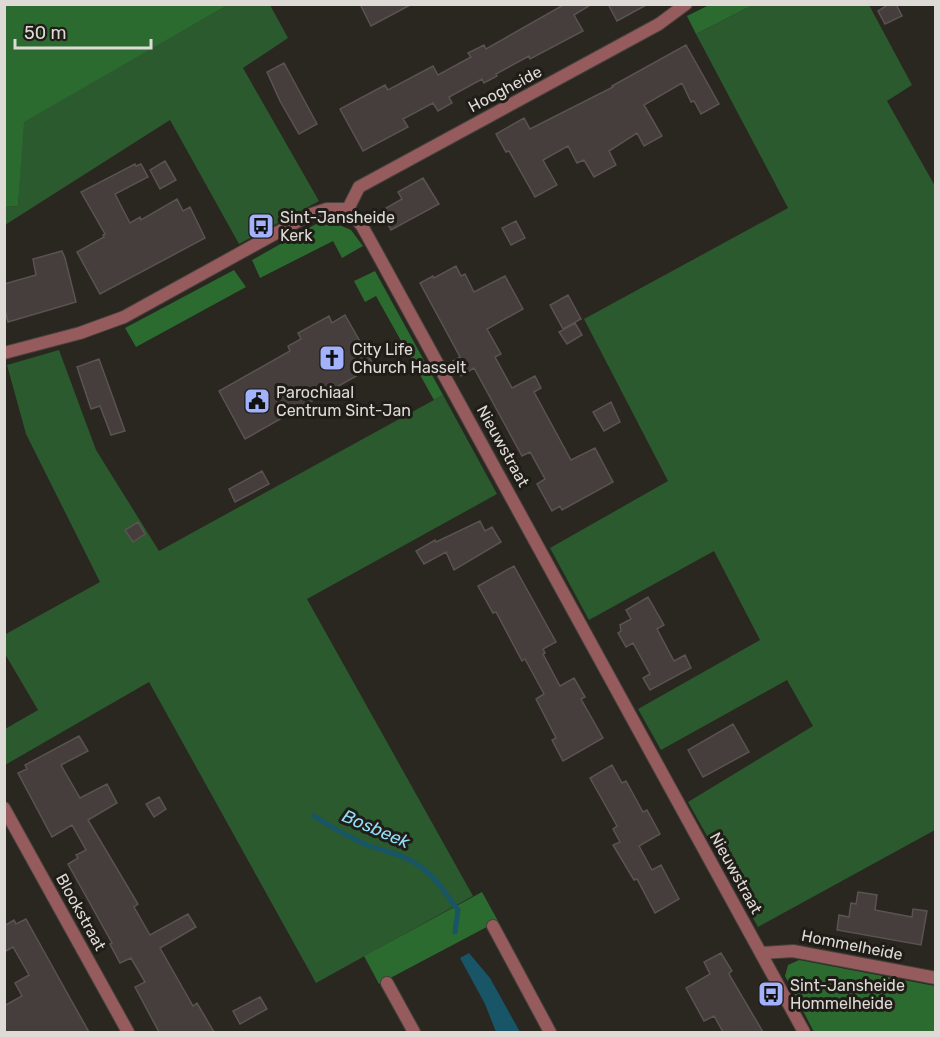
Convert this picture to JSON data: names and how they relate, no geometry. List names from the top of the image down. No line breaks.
{"streets":{"street":["Hoogheide","Nieuwstraat","Blookstraat","Hommelheide"]},"crossings":[["Hoogheide","Nieuwstraat"],["Nieuwstraat","Hommelheide"]],"water":["Bosbeek"],"places":{"bus stop":["Sint-Jansheide Kerk","Sint-Jansheide Hommelheide"],"church":["City Life Church Hasselt"],"public building":["Parochiaal Centrum Sint-Jan"]},"scale_bar":"50 m"}
